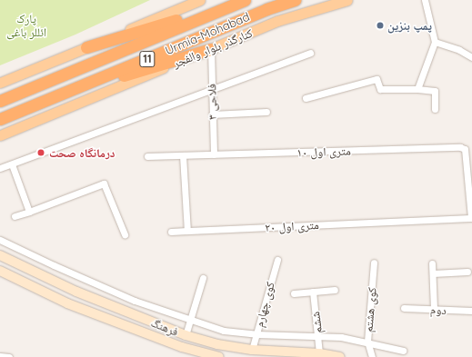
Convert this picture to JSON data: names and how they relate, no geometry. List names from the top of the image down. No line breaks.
{"streets":{"highway":["Urmia-Mohabad","11"],"main road":["کنارگذر بلوار والفجر"],"street":["فلاحی ۳","۱۰ متری اول","۲۰ متری اول","کوی چهارم","کوی هشتم","دوم","ششم","فرهنگ"]},"crossings":[["کنارگذر بلوار والفجر","فلاحی ۳"],["فلاحی ۳","۱۰ متری اول"],["۱۰ متری اول","۲۰ متری اول"],["کوی چهارم","فرهنگ"],["ششم","فرهنگ"]],"parks":["پارک ائللر باغی"],"places":["پمپ بنزین","درمانگاه صحت"]}
